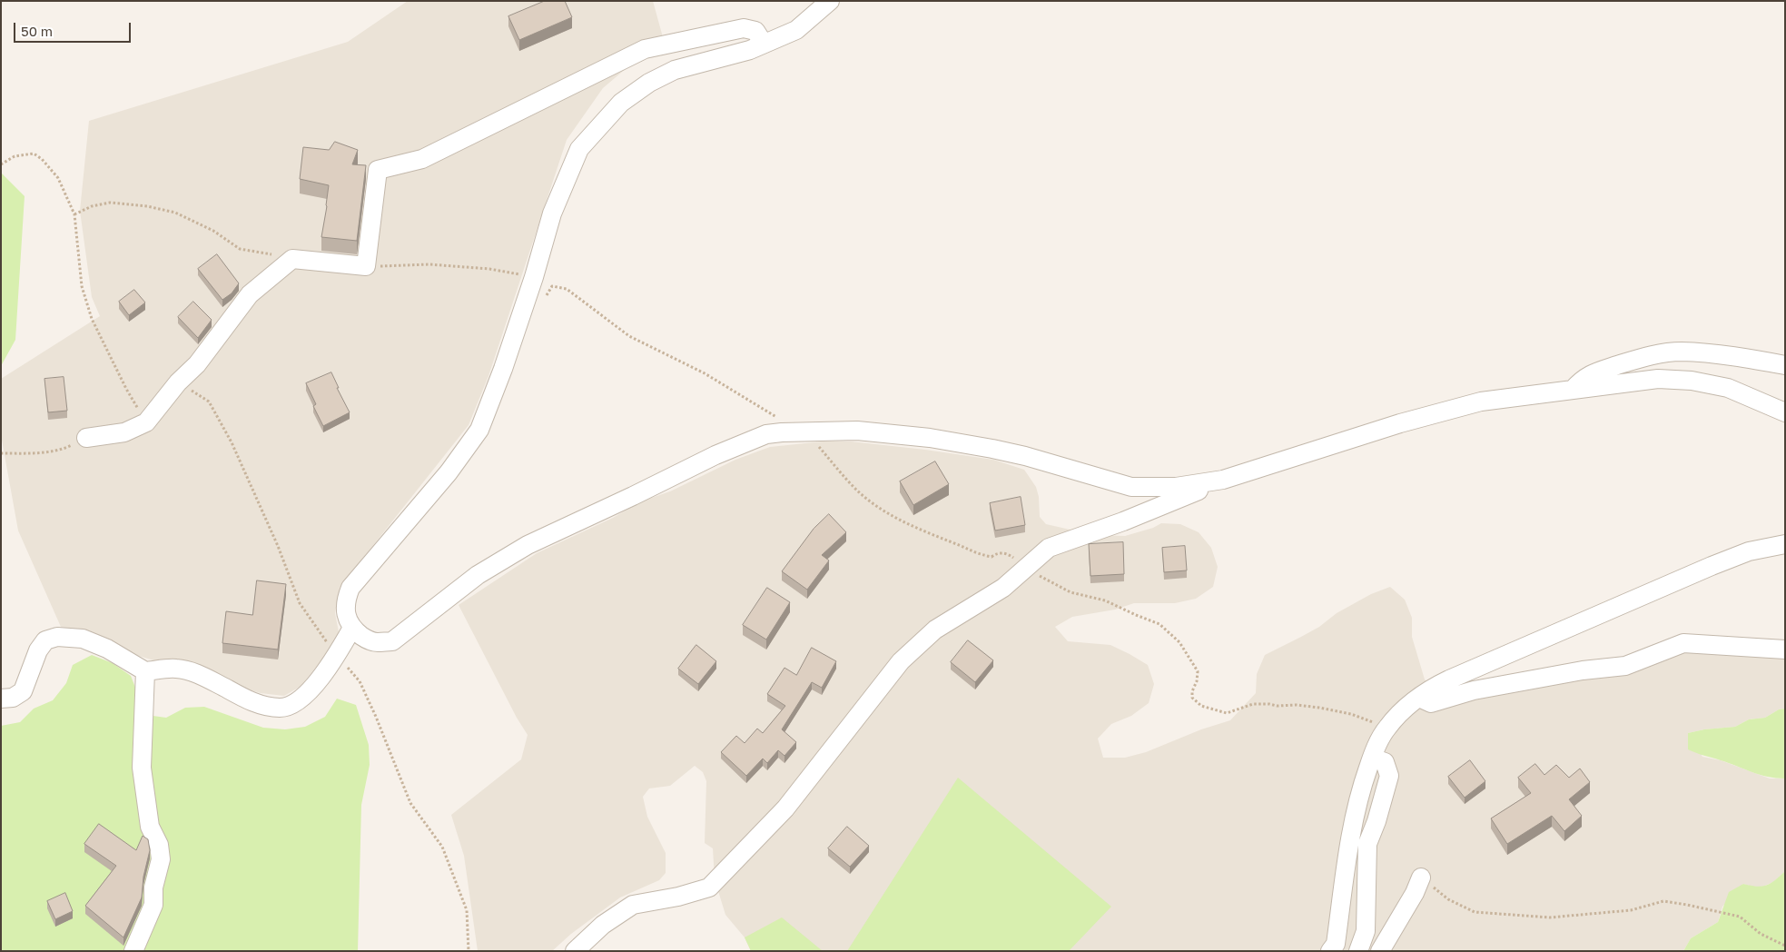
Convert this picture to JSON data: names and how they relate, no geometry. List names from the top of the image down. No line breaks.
{"scale_bar":"50 m"}
